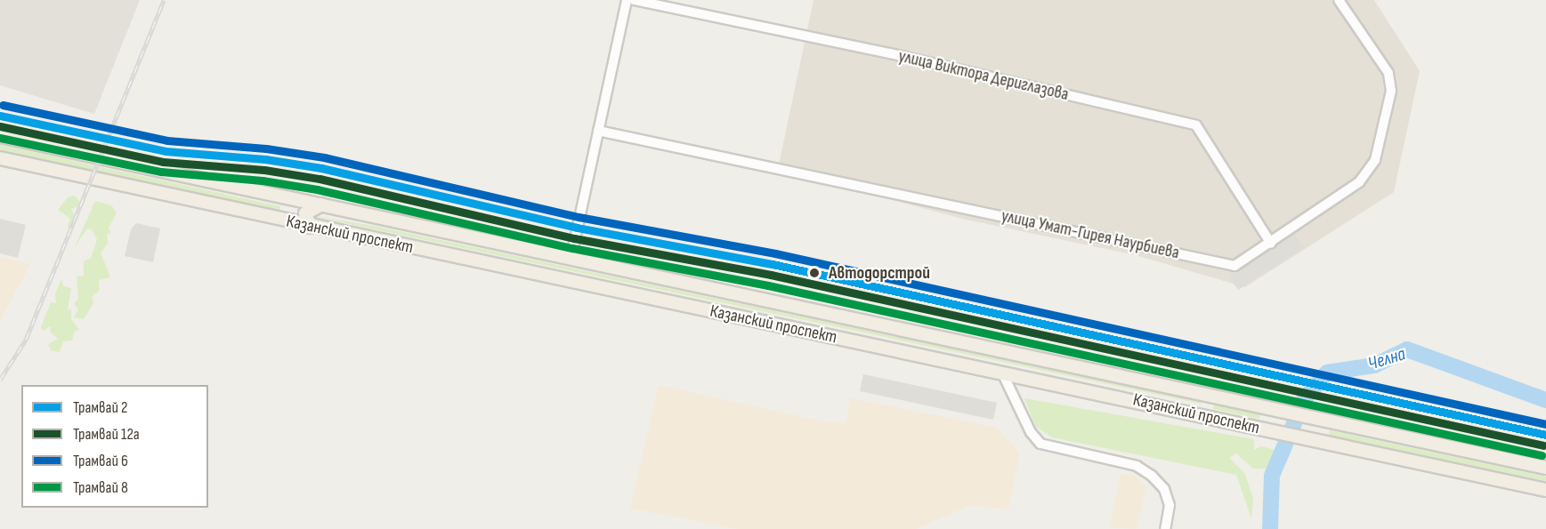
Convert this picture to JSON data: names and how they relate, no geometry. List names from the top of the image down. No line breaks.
{"streets":{"main road":["Казанский проспект"],"street":["улица Виктора Дериглазова","улица Умат-Гирея Наурбиева"]},"crossings":[["улица Виктора Дериглазова","улица Умат-Гирея Наурбиева"]],"water":["Челна"],"places":["Автодорстрой"],"lines":["tram line 6","tram line 2","tram line 12а","tram line 8"],"legend":["Трамвай 2","Трамвай 12а","Трамвай 6","Трамвай 8"]}
